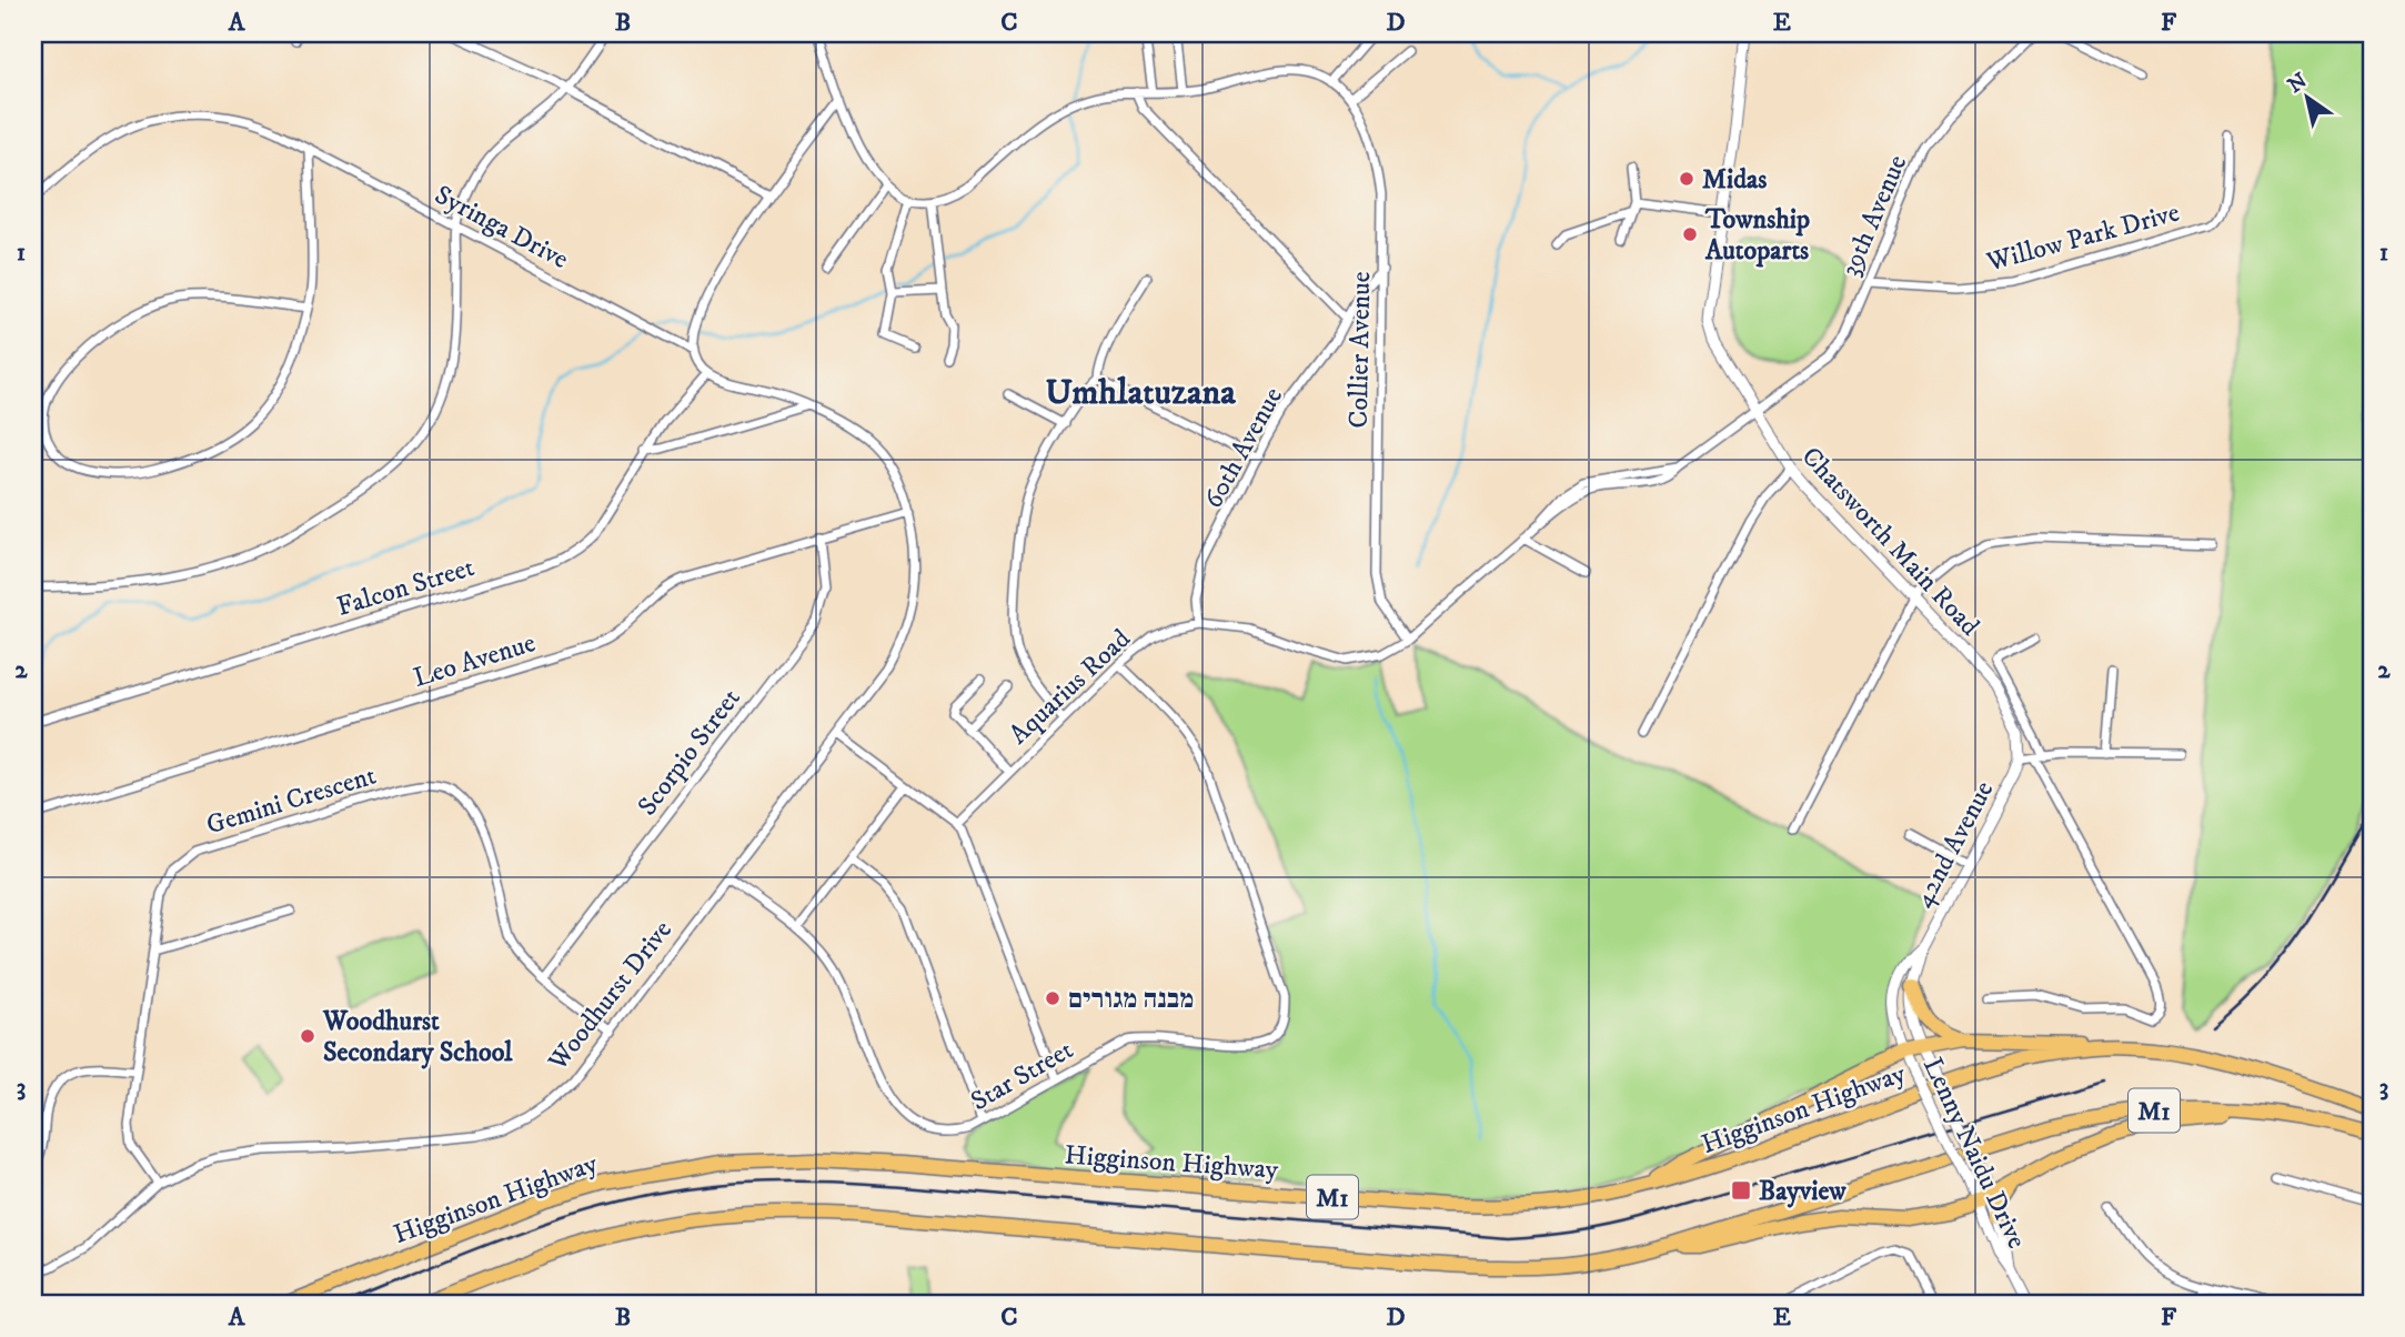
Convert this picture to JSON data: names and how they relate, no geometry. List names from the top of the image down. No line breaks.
{"streets":{"highway":["Higginson Highway","M1"],"street":["39th Avenue","Syringa Drive","Willow Park Drive","Collier Avenue","60th Avenue","Chatsworth Main Road","Falcon Street","Leo Avenue","Aquarius Road","Scorpio Street","Gemini Crescent","42nd Avenue","Woodhurst Drive","Star Street","Lenny Naidu Drive"]},"crossings":[["39th Avenue","Willow Park Drive"],["39th Avenue","Chatsworth Main Road"],["Collier Avenue","60th Avenue"],["Collier Avenue","Aquarius Road"],["60th Avenue","Aquarius Road"],["Chatsworth Main Road","42nd Avenue"],["Leo Avenue","Scorpio Street"],["Leo Avenue","Woodhurst Drive"],["Aquarius Road","Star Street"],["Scorpio Street","Gemini Crescent"],["Gemini Crescent","Woodhurst Drive"],["Woodhurst Drive","Star Street"]],"districts":["Umhlatuzana"],"places":{"other":["Midas","Township Autoparts","מבנה מגורים","Woodhurst Secondary School"],"transit":["Bayview"]},"north":"top left","grid":{"columns":["A","B","C","D","E","F"],"rows":["1","2","3"]}}
